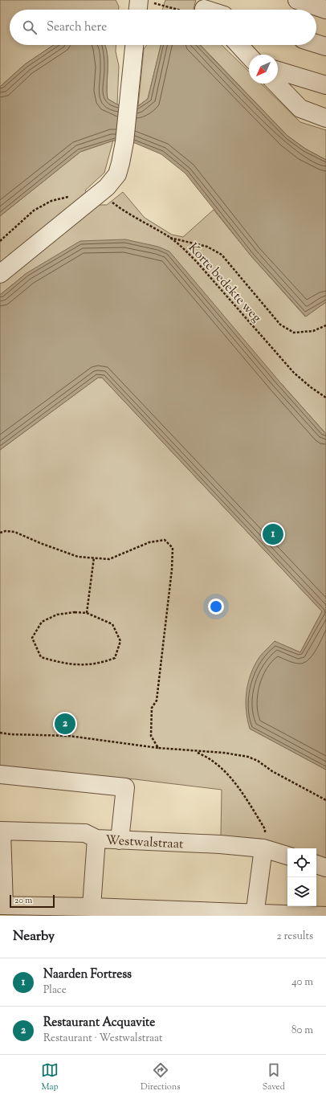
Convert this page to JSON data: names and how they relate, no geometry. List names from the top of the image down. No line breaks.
{"streets":{"street":["Westwalstraat"],"path":["Korte bedekte weg"]},"scale_bar":"20 m","north":"bottom left","page":{"search":"Search here","pins":["1","2"],"scale":"20 m","heading":["Nearby","2 results"],"list":[{"mark":"1","name":"Naarden Fortress","note":"Place","value":"40 m"},{"mark":"2","name":"Restaurant Acquavite","note":"Restaurant · Westwalstraat","value":"80 m"}],"nav":["Map","Directions","Saved"]}}
